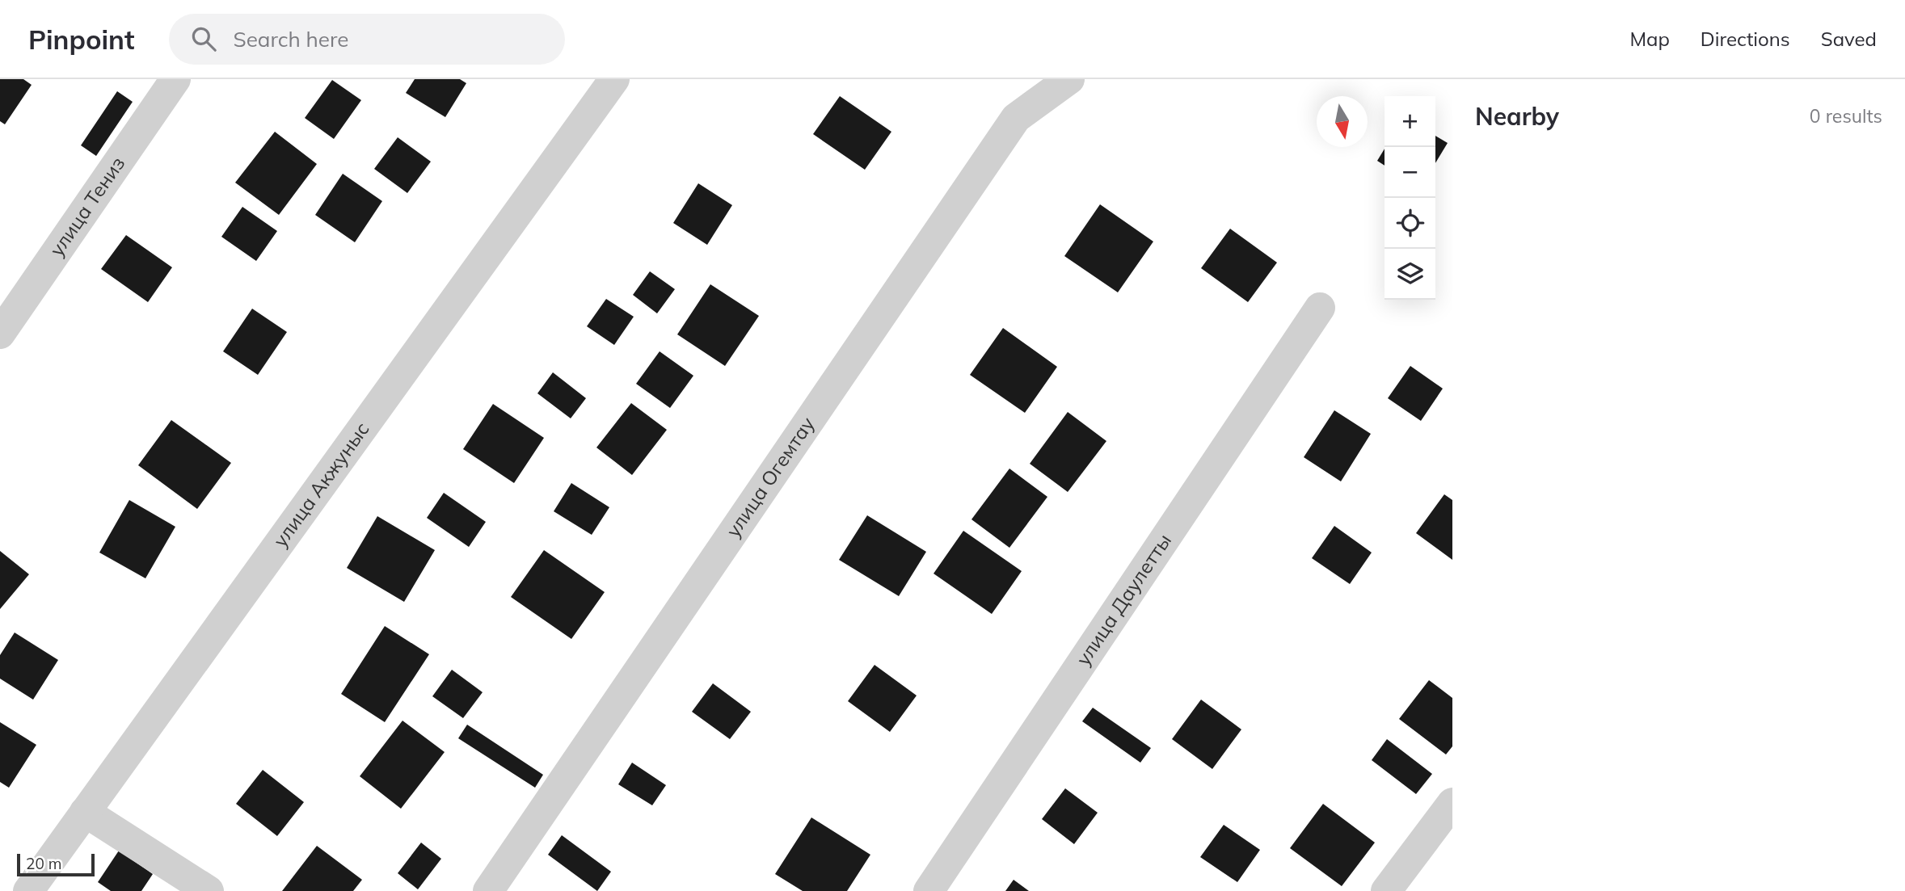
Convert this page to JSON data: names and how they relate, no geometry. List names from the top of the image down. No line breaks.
{"streets":{"street":["улица Тениз","улица Огемтау","улица Акжуныс","улица Даулетты"]},"scale_bar":"20 m","north":"bottom","page":{"header":"Pinpoint","search":"Search here","nav":["Map","Directions","Saved"],"heading":["Nearby","0 results"],"map_buttons":["+","−"],"scale":"20 m"}}
